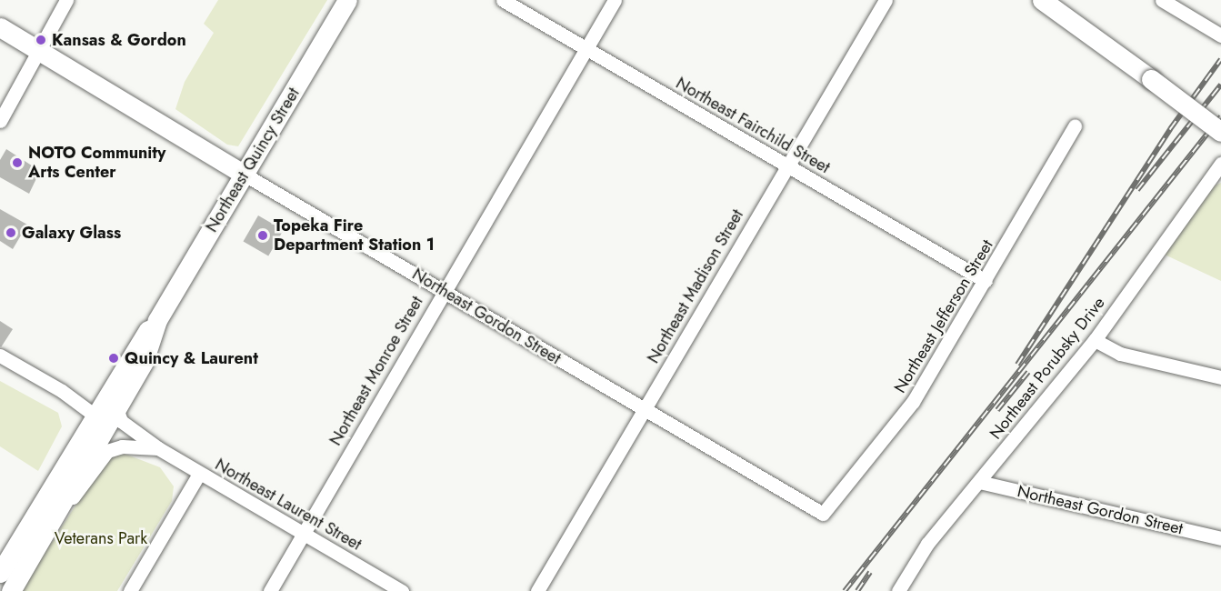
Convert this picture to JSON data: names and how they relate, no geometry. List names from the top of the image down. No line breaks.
{"streets":{"main road":["Northeast Quincy Street","Northeast Gordon Street"],"street":["Northeast Fairchild Street","Northeast Madison Street","Northeast Jefferson Street","Northeast Porubsky Drive","Northeast Monroe Street","Northeast Laurent Street"]},"crossings":[["Northeast Fairchild Street","Northeast Madison Street"],["Northeast Fairchild Street","Northeast Jefferson Street"],["Northeast Fairchild Street","Northeast Monroe Street"],["Northeast Quincy Street","Northeast Gordon Street"],["Northeast Quincy Street","Northeast Laurent Street"],["Northeast Madison Street","Northeast Gordon Street"],["Northeast Gordon Street","Northeast Jefferson Street"],["Northeast Gordon Street","Northeast Porubsky Drive"],["Northeast Gordon Street","Northeast Monroe Street"],["Northeast Monroe Street","Northeast Laurent Street"]],"parks":["Veterans Park"],"places":["Kansas & Gordon","NOTO Community Arts Center","Galaxy Glass","Topeka Fire Department Station 1","Quincy & Laurent"]}
